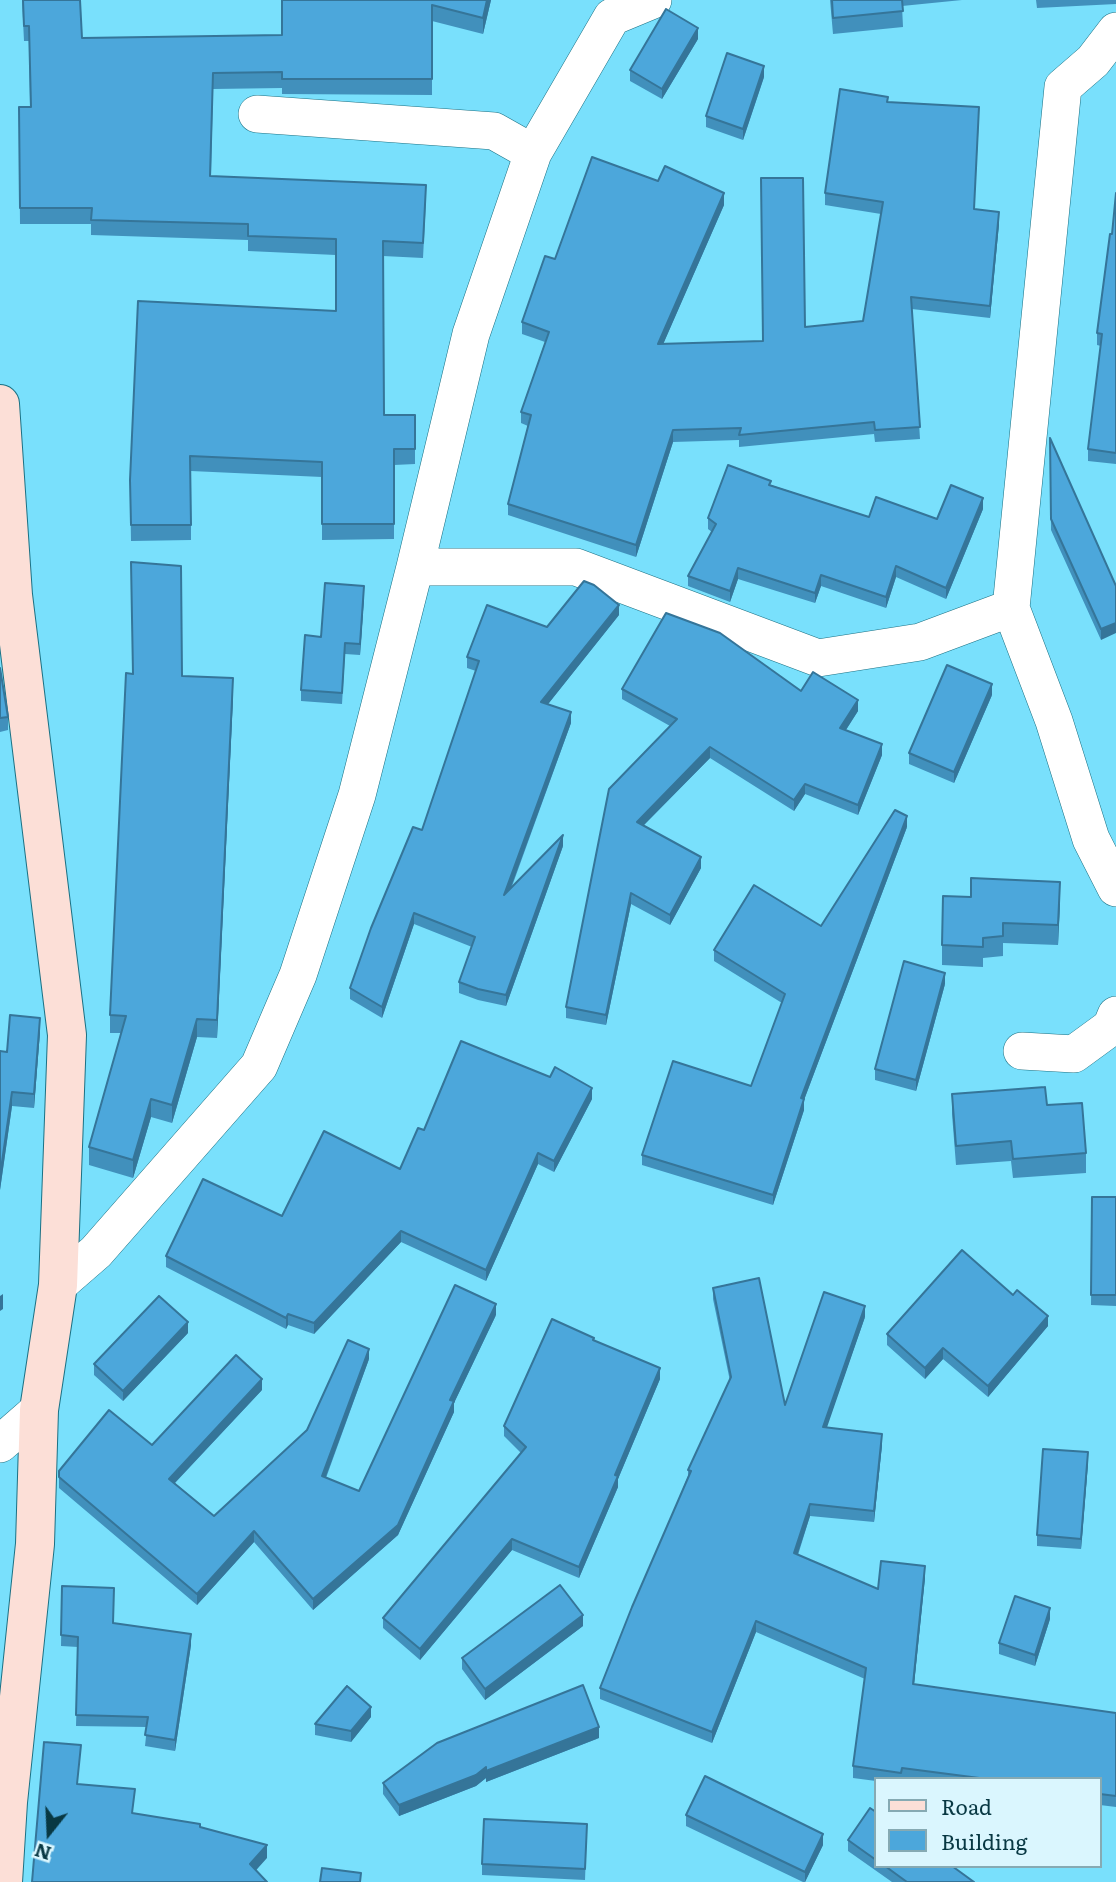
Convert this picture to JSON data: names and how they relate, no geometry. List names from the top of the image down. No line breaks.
{"legend":["Road","Building"],"north":"bottom"}
